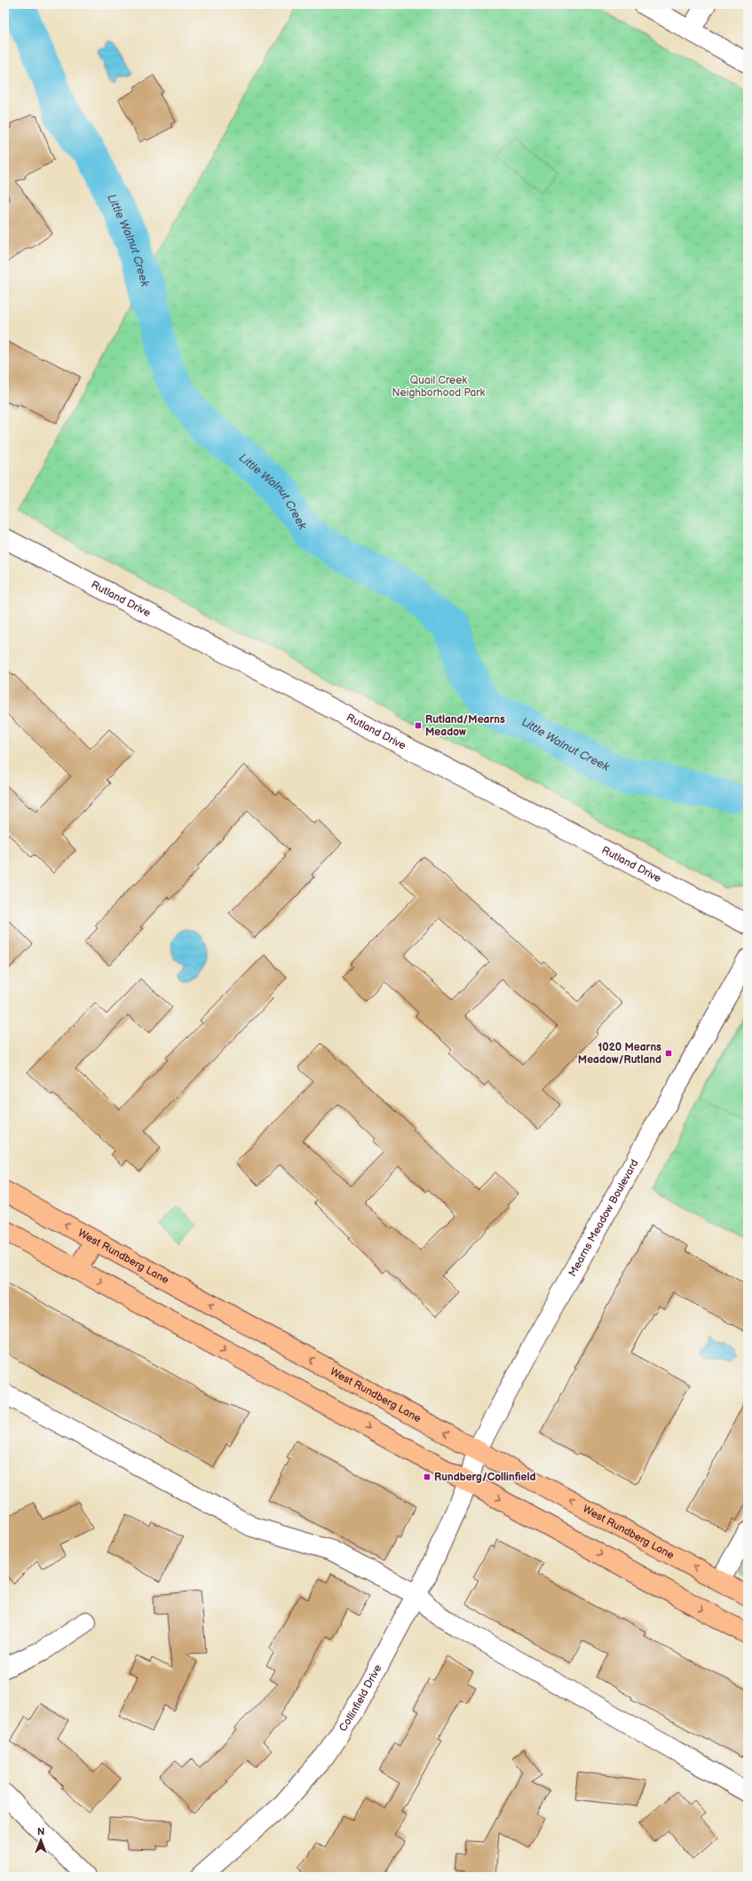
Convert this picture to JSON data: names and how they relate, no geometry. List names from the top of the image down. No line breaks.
{"streets":{"main road":["West Rundberg Lane"],"street":["Rutland Drive","Mearns Meadow Boulevard","Collinfield Drive"]},"crossings":[["Mearns Meadow Boulevard","West Rundberg Lane"],["Mearns Meadow Boulevard","Collinfield Drive"]],"water":["Little Walnut Creek"],"parks":["Quail Creek Neighborhood Park"],"places":{"transit":["Rutland/Mearns Meadow","1020 Mearns Meadow/Rutland","Rundberg/Collinfield"]},"north":"top"}
